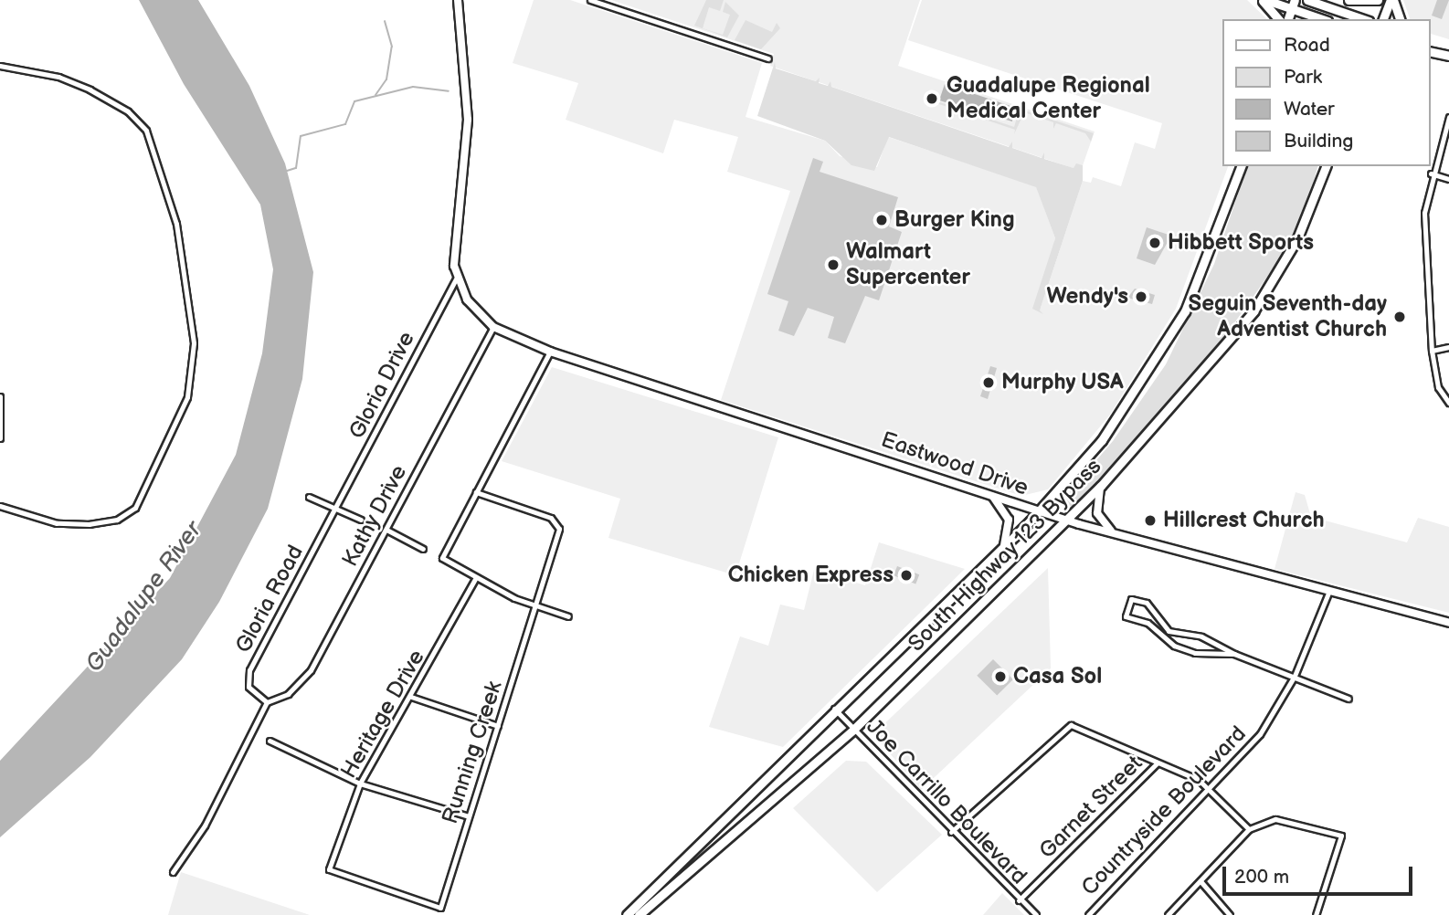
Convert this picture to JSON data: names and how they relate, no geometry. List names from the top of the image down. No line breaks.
{"streets":{"main road":["Eastwood Drive","South Highway 123 Bypass"],"street":["Gloria Drive","Kathy Drive","Gloria Road","Heritage Drive","Running Creek","Joe Carrillo Boulevard","Garnet Street","Countryside Boulevard"]},"crossings":[["Gloria Drive","Gloria Road"],["Eastwood Drive","Kathy Drive"],["Eastwood Drive","South Highway 123 Bypass"],["Eastwood Drive","Countryside Boulevard"],["Kathy Drive","Gloria Road"],["South Highway 123 Bypass","Joe Carrillo Boulevard"],["Heritage Drive","Running Creek"],["Joe Carrillo Boulevard","Garnet Street"]],"water":["Guadalupe River"],"places":["Guadalupe Regional Medical Center","Burger King","Hibbett Sports","Walmart Supercenter","Wendy's","Seguin Seventh-day Adventist Church","Murphy USA","Hillcrest Church","Chicken Express","Casa Sol"],"legend":["Road","Park","Water","Building"],"scale_bar":"200 m"}
